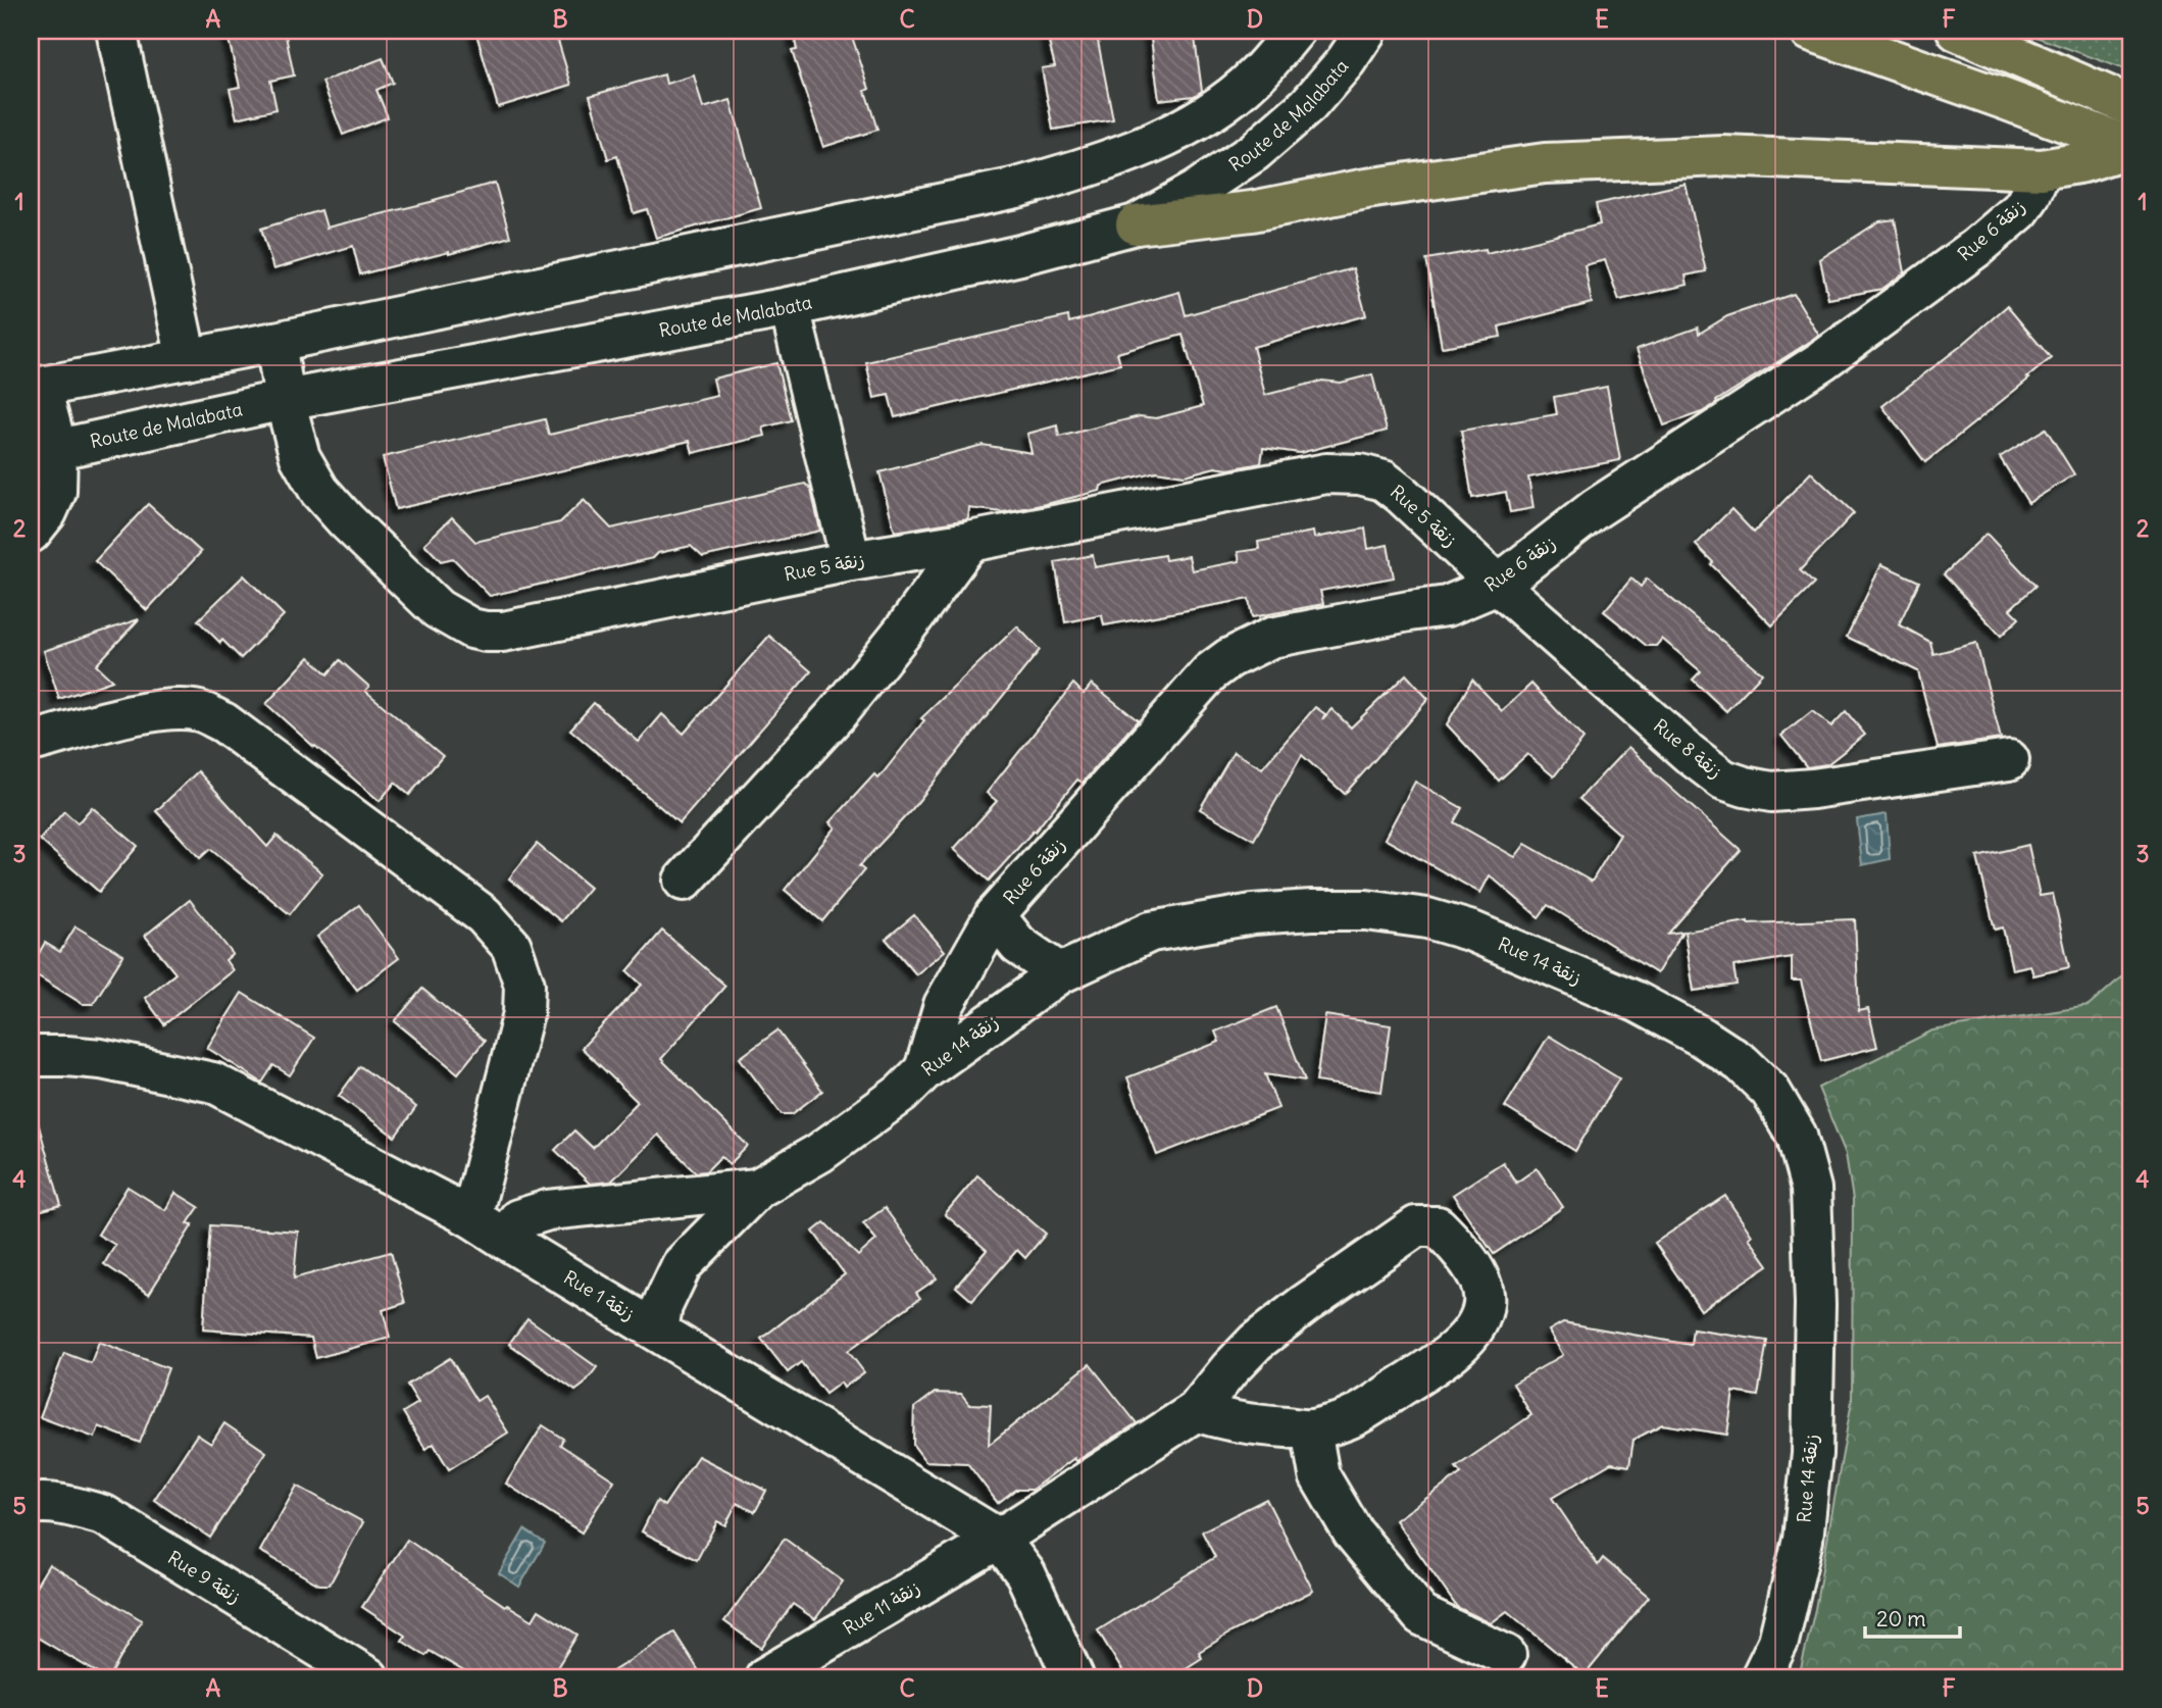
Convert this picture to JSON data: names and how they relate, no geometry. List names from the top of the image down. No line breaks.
{"streets":{"street":["Route de Malabata","Rue 6 زنقة","Rue 5 زنقة","Rue 8 زنقة","Rue 14 زنقة","Rue 1 زنقة","Rue 9 زنقة","Rue 11 زنقة"]},"crossings":[["Route de Malabata","Rue 5 زنقة"],["Rue 6 زنقة","Rue 5 زنقة"],["Rue 6 زنقة","Rue 8 زنقة"],["Rue 6 زنقة","Rue 14 زنقة"],["Rue 5 زنقة","Rue 8 زنقة"],["Rue 14 زنقة","Rue 1 زنقة"],["Rue 1 زنقة","Rue 11 زنقة"]],"scale_bar":"20 m","grid":{"columns":["A","B","C","D","E","F"],"rows":["1","2","3","4","5"]}}
